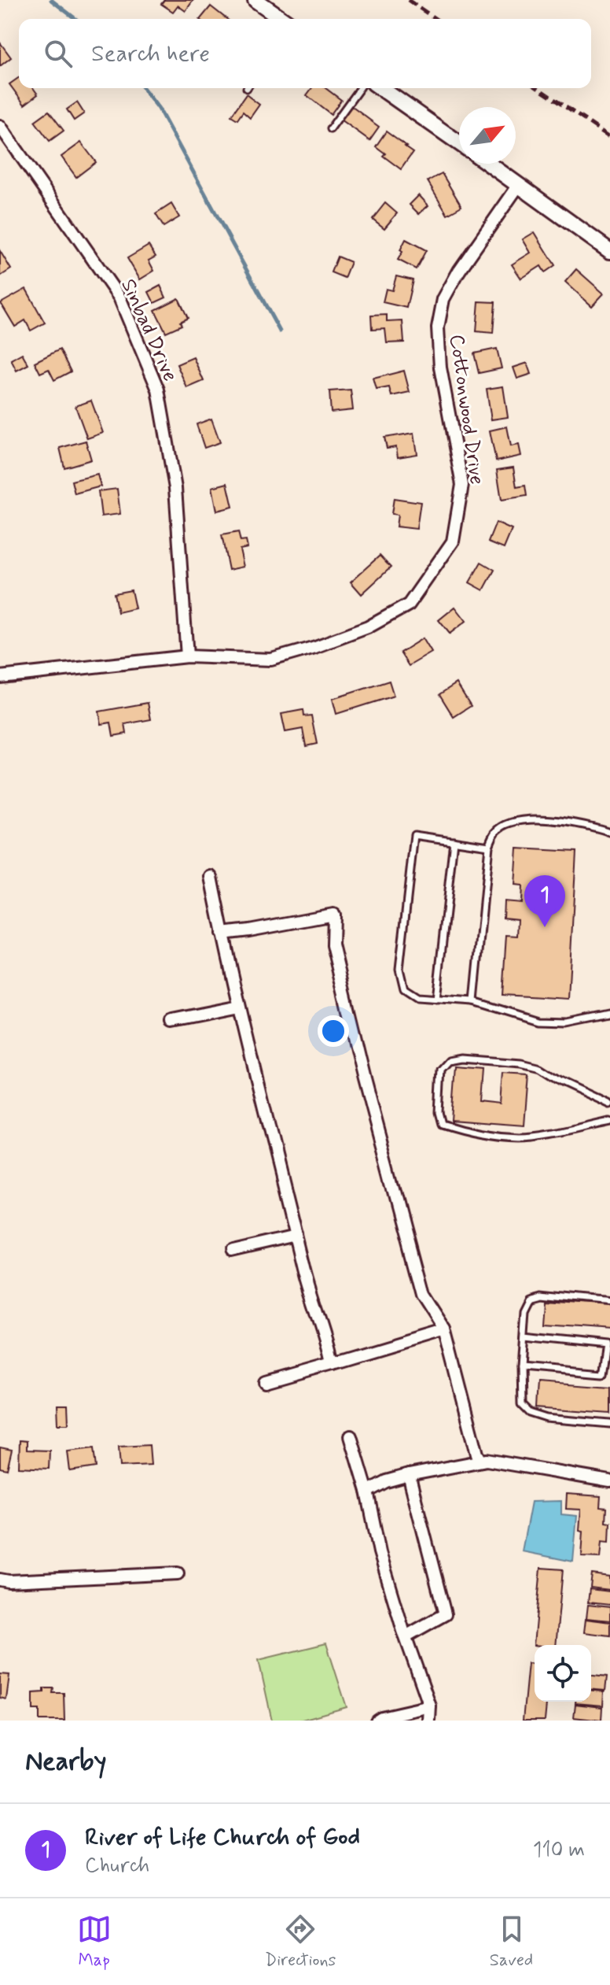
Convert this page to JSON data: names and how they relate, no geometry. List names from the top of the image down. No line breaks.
{"streets":{"street":["Sinbad Drive","Cottonwood Drive"]},"crossings":[["Sinbad Drive","Cottonwood Drive"]],"north":"top right","page":{"search":"Search here","pins":"1","heading":"Nearby","list":[{"mark":"1","name":"River of Life Church of God","note":"Church","value":"110 m"}],"nav":["Map","Directions","Saved"]}}
